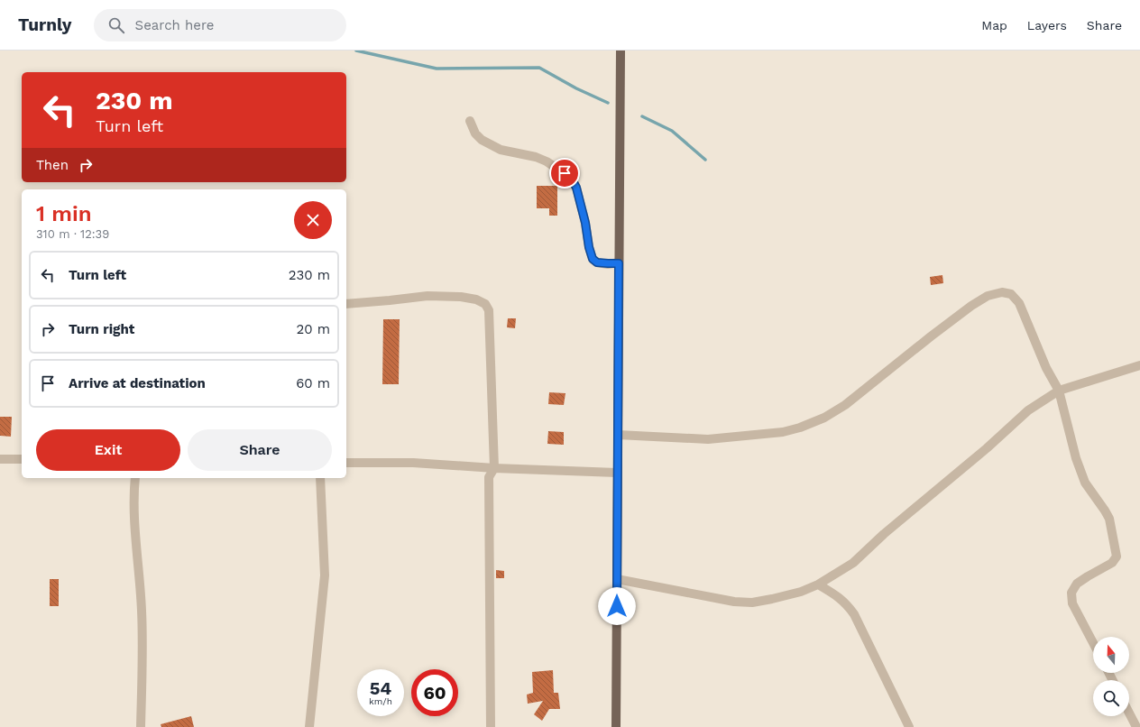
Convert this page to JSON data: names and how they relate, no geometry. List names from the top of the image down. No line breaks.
{"north":"top","page":{"header":"Turnly","search":"Search here","nav":["Map","Layers","Share"],"turn":["230 m","Turn left"],"then":"Then","heading":["1 min","310 m · 12:39"],"list":[{"name":"Turn left","value":"230 m"},{"name":"Turn right","value":"20 m"},{"name":"Arrive at destination","value":"60 m"}],"buttons":["Exit","Share"],"speed":"54 km/h","limit":"60"}}
